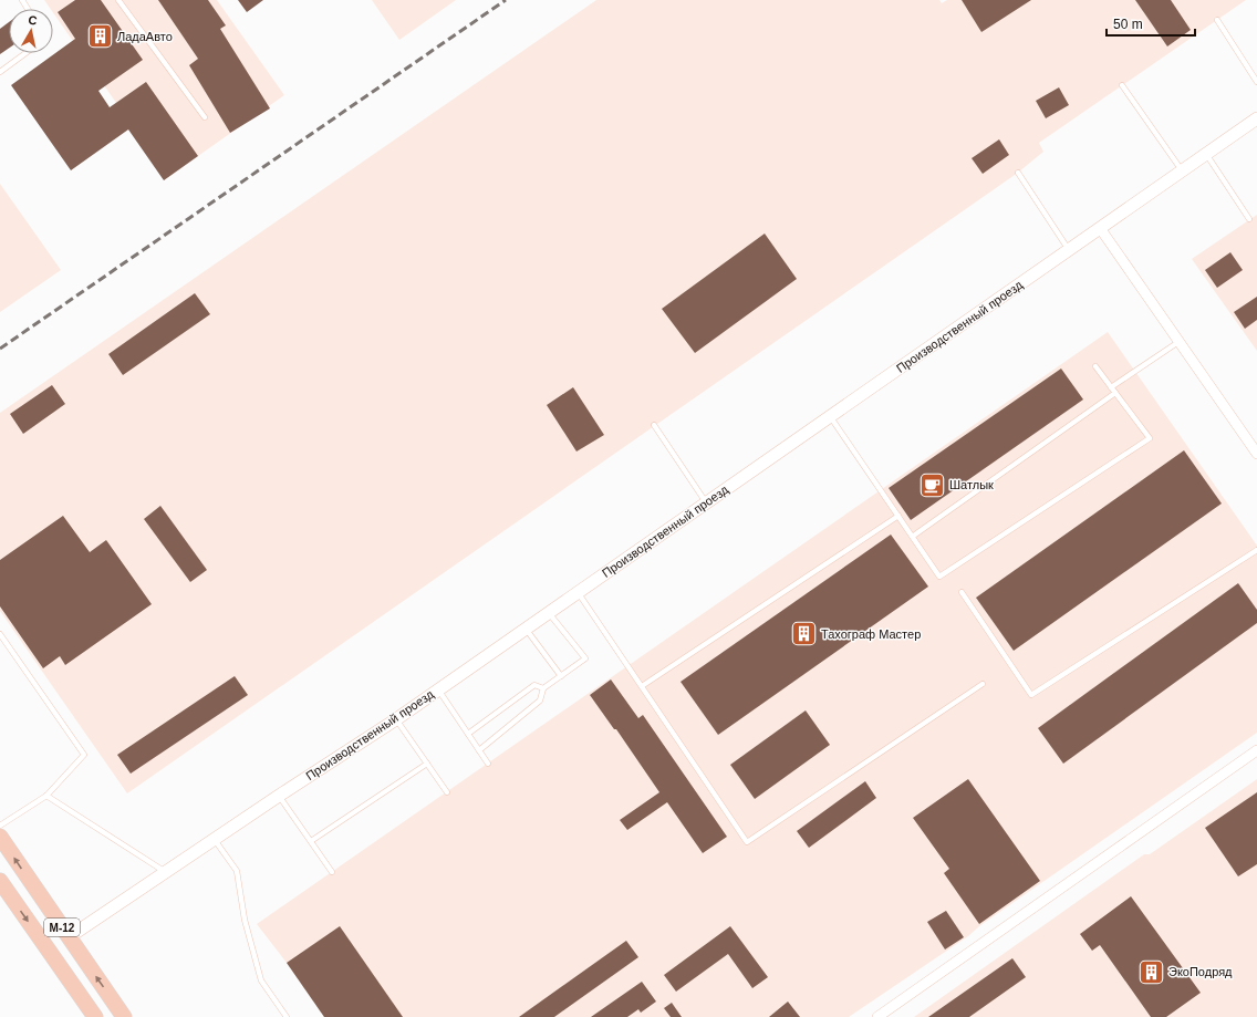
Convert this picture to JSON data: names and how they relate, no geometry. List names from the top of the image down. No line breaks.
{"streets":{"main road":["М-12"],"street":["Производственный проезд"]},"crossings":[["Производственный проезд","М-12"]],"places":{"building":["ЛадаАвто","Тахограф Мастер","ЭкоПодряд"],"cafe":["Шатлык"]},"scale_bar":"50 m","north":"top"}
